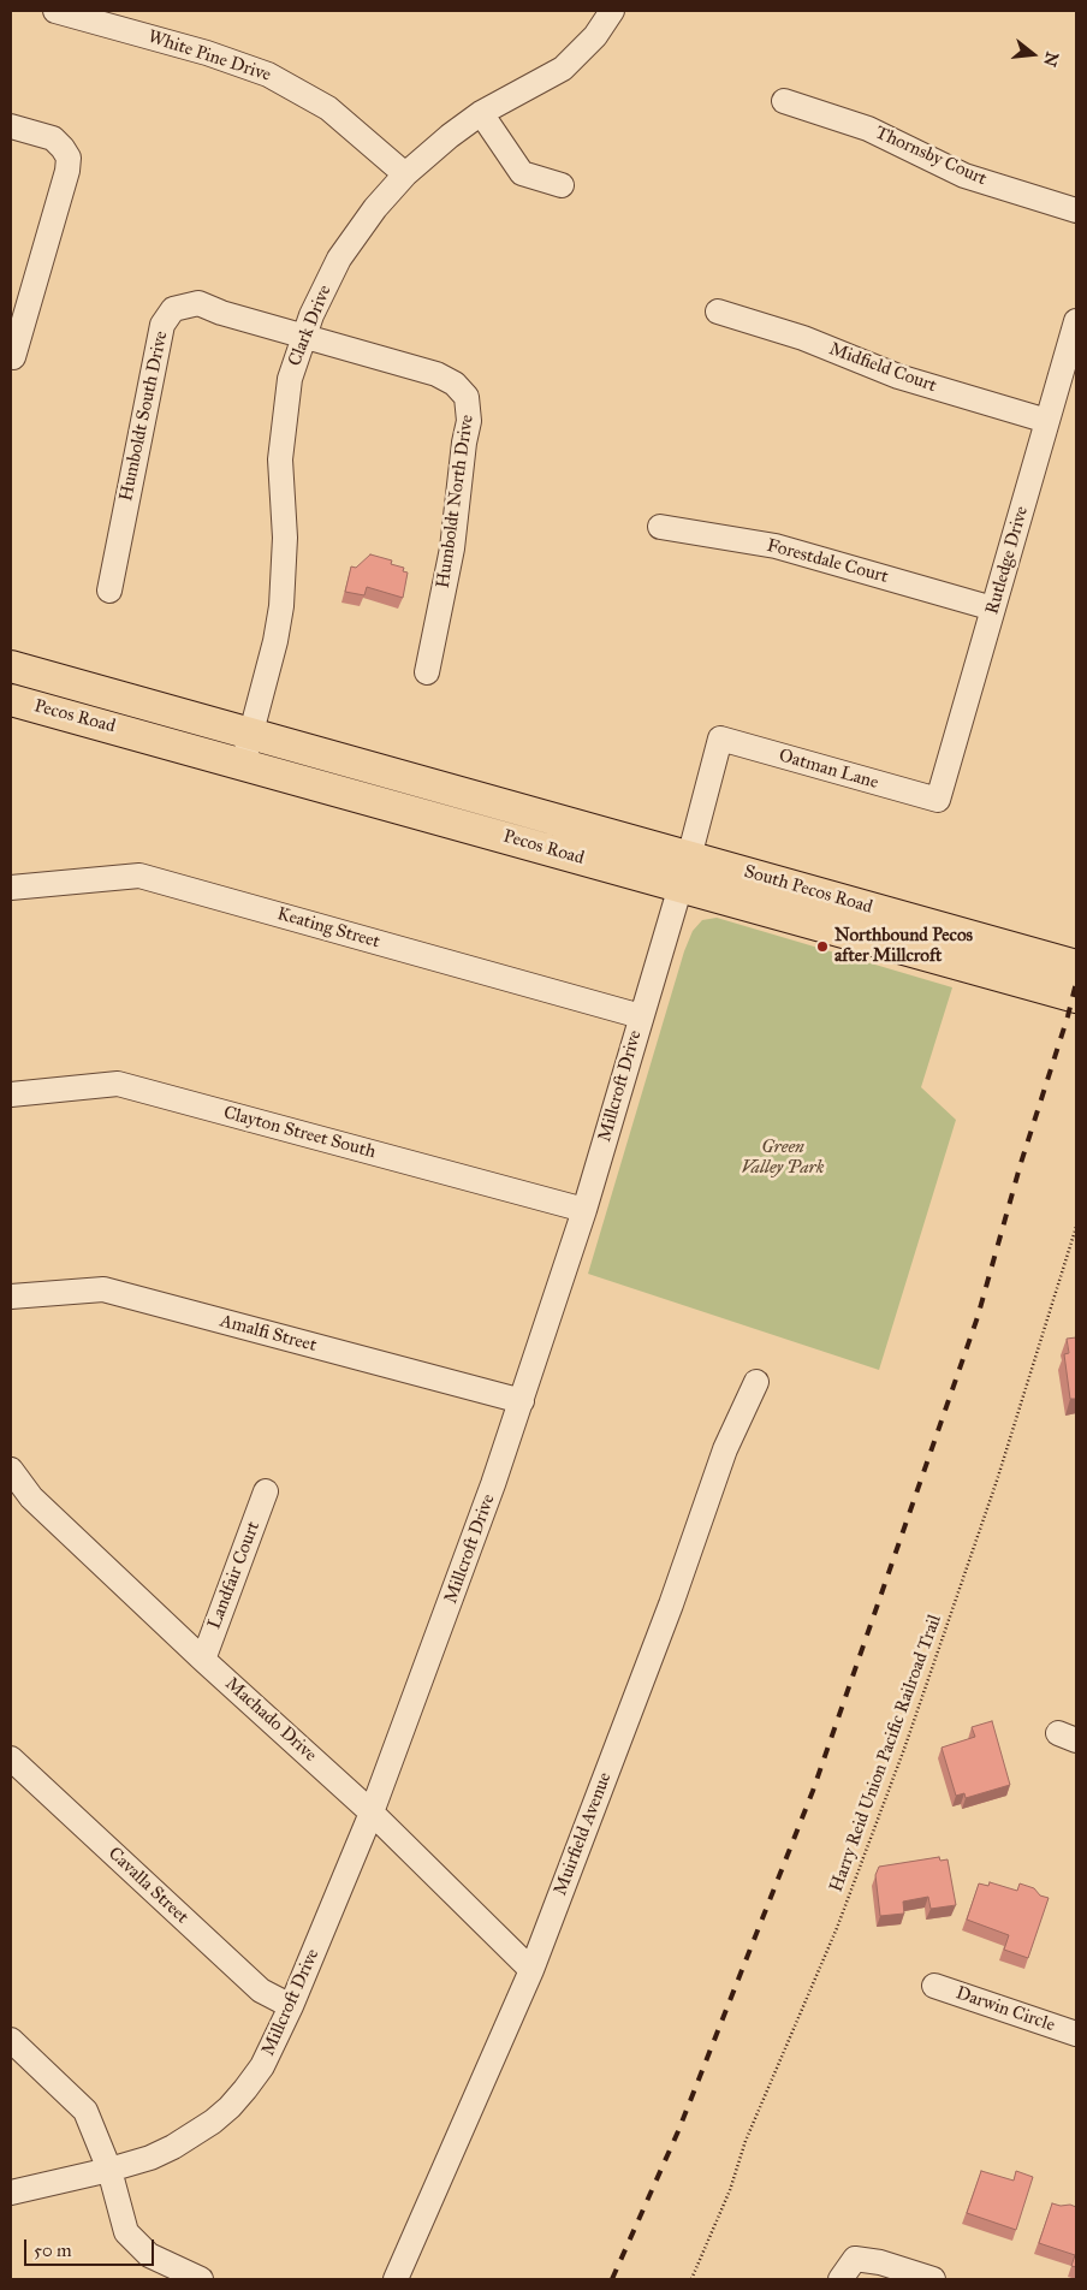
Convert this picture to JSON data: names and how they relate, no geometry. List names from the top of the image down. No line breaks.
{"streets":{"main road":["Pecos Road","South Pecos Road"],"street":["White Pine Drive","Thornsby Court","Clark Drive","Midfield Court","Humboldt South Drive","Humboldt North Drive","Rutledge Drive","Forestdale Court","Oatman Lane","Keating Street","Millcroft Drive","Clayton Street South","Amalfi Street","Landfair Court","Machado Drive","Muirfield Avenue","Cavalla Street","Darwin Circle"],"path":["Harry Reid Union Pacific Railroad Trail"]},"crossings":[["White Pine Drive","Clark Drive"],["Clark Drive","Humboldt South Drive"],["Clark Drive","Humboldt North Drive"],["Clark Drive","Pecos Road"],["Midfield Court","Rutledge Drive"],["Humboldt South Drive","Humboldt North Drive"],["Rutledge Drive","Forestdale Court"],["Rutledge Drive","Oatman Lane"],["Pecos Road","South Pecos Road"],["Pecos Road","Millcroft Drive"],["Oatman Lane","Millcroft Drive"],["South Pecos Road","Millcroft Drive"],["Keating Street","Millcroft Drive"],["Millcroft Drive","Clayton Street South"],["Millcroft Drive","Amalfi Street"],["Millcroft Drive","Machado Drive"],["Millcroft Drive","Cavalla Street"],["Landfair Court","Machado Drive"],["Machado Drive","Muirfield Avenue"]],"parks":["Green Valley Park"],"places":["Northbound Pecos after Millcroft"],"scale_bar":"50 m","north":"right"}
